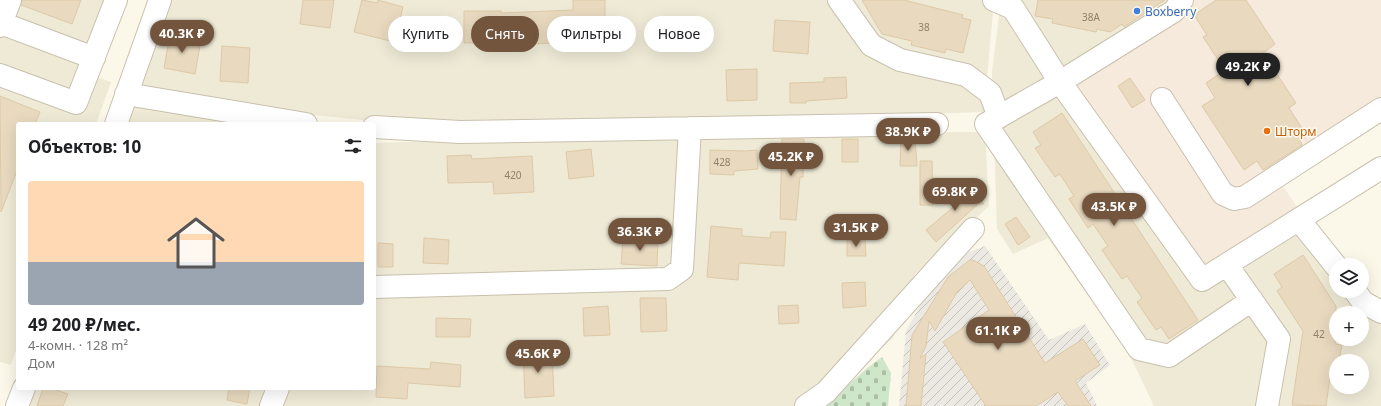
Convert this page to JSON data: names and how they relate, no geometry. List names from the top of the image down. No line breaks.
{"places":["Boxberry","Шторм"],"house_numbers":["38А","38","428","420","42"],"page":{"chip":["Купить","Снять","Фильтры","Новое"],"price":["40.3K ₽","49.2K ₽","38.9K ₽","45.2K ₽","69.8K ₽","43.5K ₽","31.5K ₽","36.3K ₽","61.1K ₽","45.6K ₽"],"heading":"Объектов: 10","list":[{"name":"49 200 ₽/мес.","note":"4-комн. · 128 m² · Дом"}],"map_buttons":["+","−"]}}
